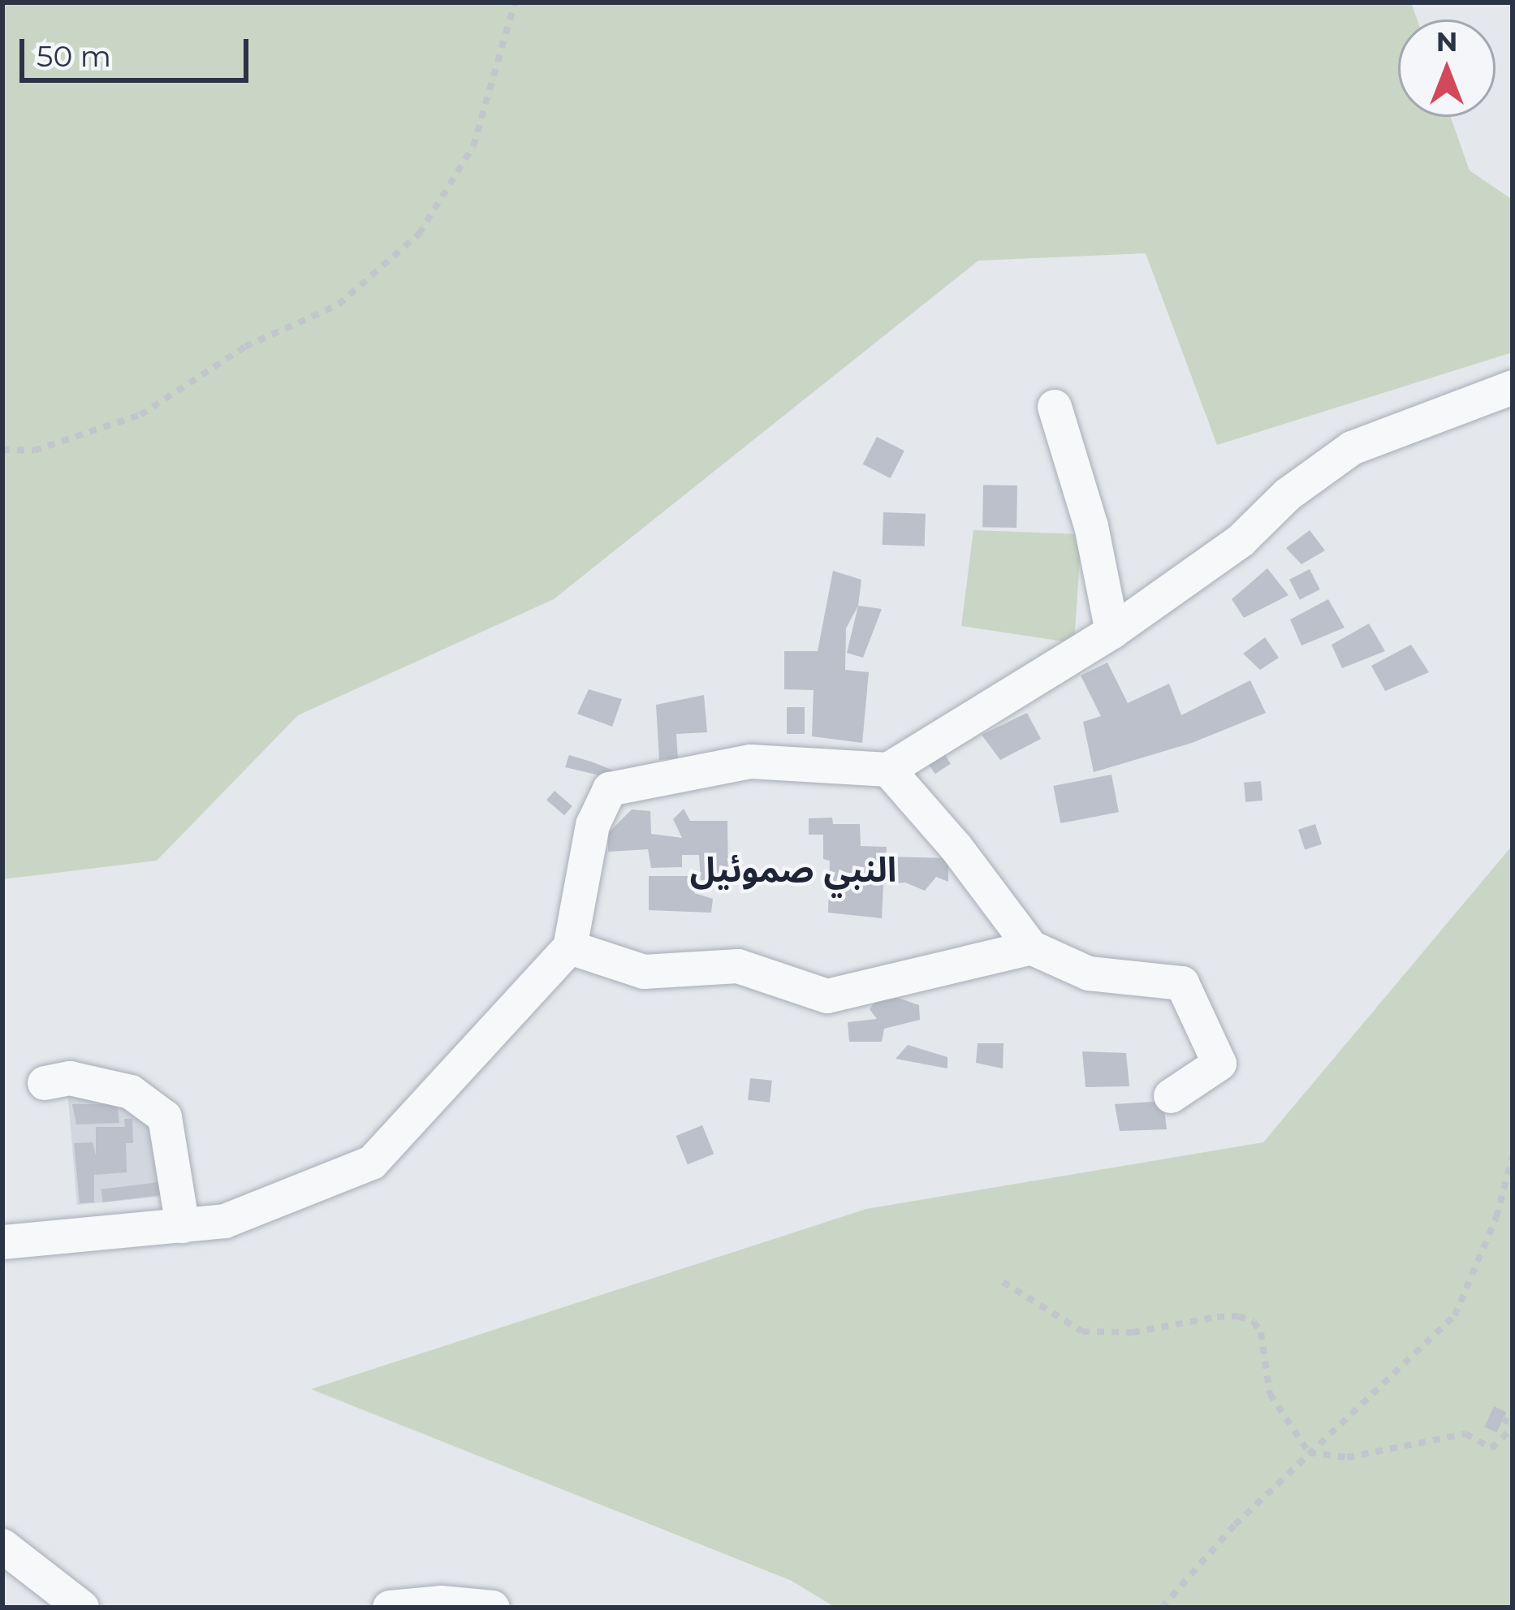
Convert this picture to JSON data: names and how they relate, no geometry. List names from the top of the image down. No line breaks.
{"districts":["النبي صموئيل"],"scale_bar":"50 m","north":"top"}
